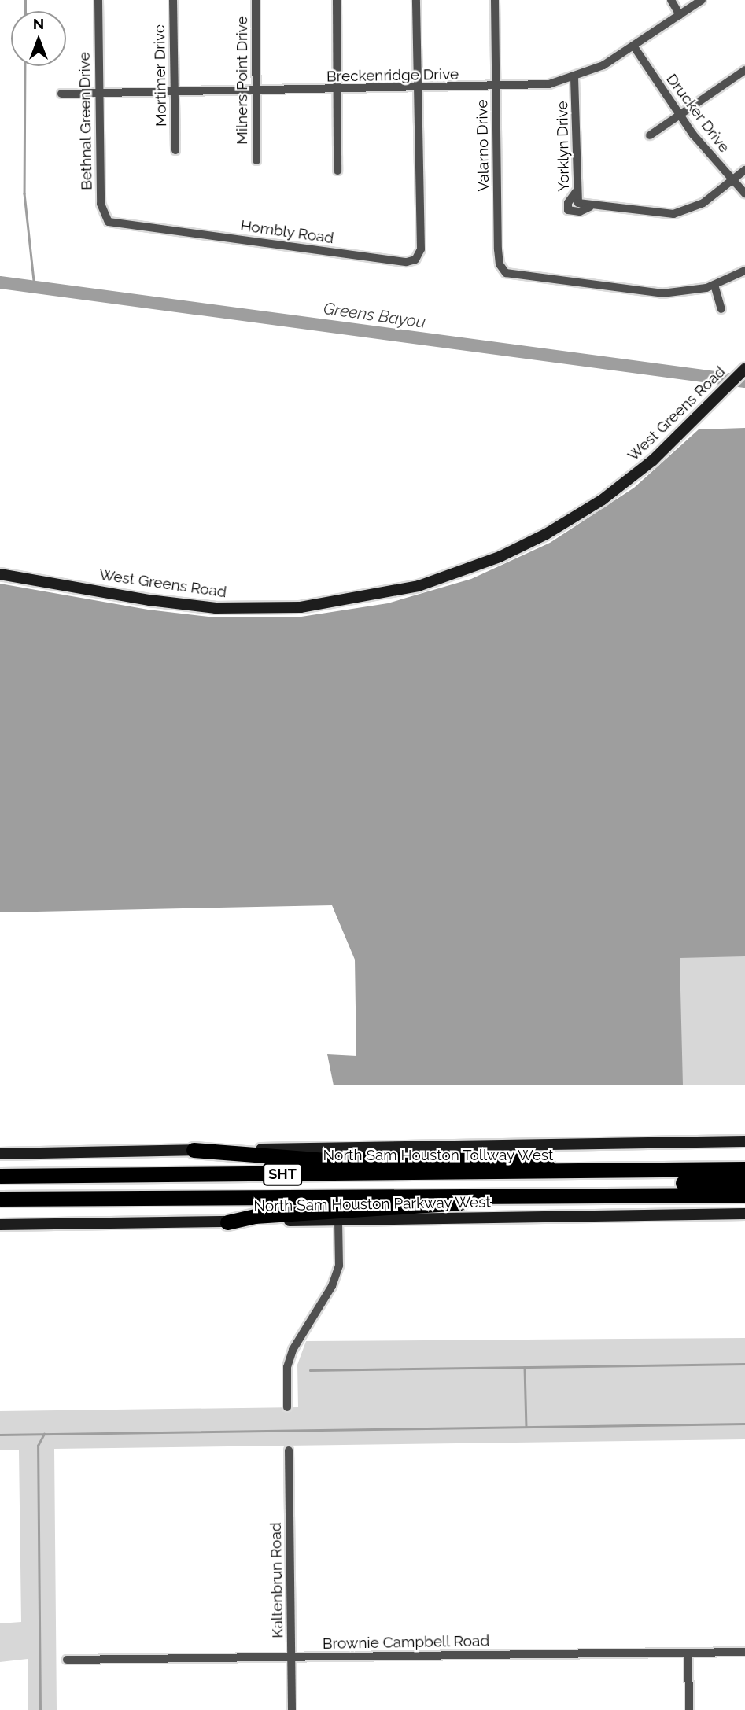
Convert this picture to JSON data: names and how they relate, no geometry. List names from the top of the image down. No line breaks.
{"streets":{"highway":["North Sam Houston Tollway West","SHT"],"main road":["West Greens Road","North Sam Houston Parkway West"],"street":["Mortimer Drive","Breckenridge Drive","Milners Point Drive","Drucker Drive","Bethnal Green Drive","Valarno Drive","Yorklyn Drive","Hombly Road","Kaltenbrun Road","Brownie Campbell Road"]},"crossings":[["Mortimer Drive","Breckenridge Drive"],["Breckenridge Drive","Milners Point Drive"],["Breckenridge Drive","Drucker Drive"],["Breckenridge Drive","Bethnal Green Drive"],["Breckenridge Drive","Valarno Drive"],["Breckenridge Drive","Yorklyn Drive"],["Breckenridge Drive","Hombly Road"],["Drucker Drive","Yorklyn Drive"],["Bethnal Green Drive","Hombly Road"],["Kaltenbrun Road","Brownie Campbell Road"]],"water":["Greens Bayou"],"north":"top"}
